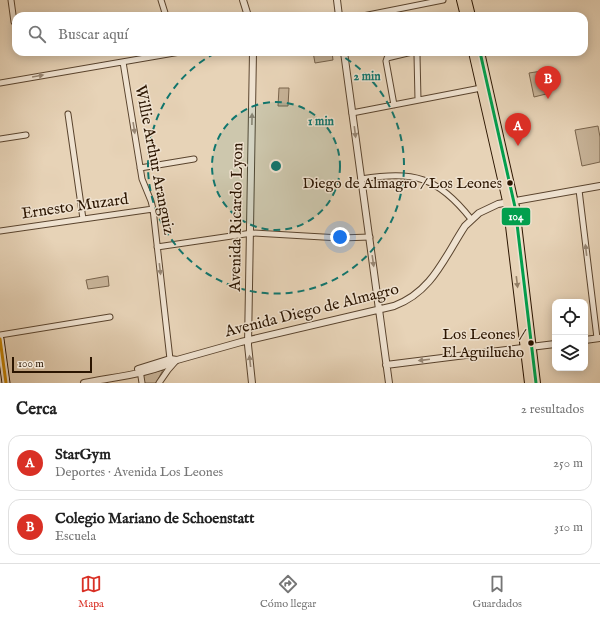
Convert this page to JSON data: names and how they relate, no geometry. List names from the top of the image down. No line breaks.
{"streets":{"street":["Willie Arthur Aranguiz","Ernesto Muzard","Avenida Ricardo Lyon","Avenida Diego de Almagro"]},"crossings":[["Willie Arthur Aranguiz","Ernesto Muzard"],["Willie Arthur Aranguiz","Avenida Diego de Almagro"],["Avenida Ricardo Lyon","Avenida Diego de Almagro"]],"one_way":["Willie Arthur Aranguiz","Avenida Ricardo Lyon"],"places":["Diego de Almagro / Los Leones","Los Leones / El Aguilucho"],"lines":["transit line 104"],"scale_bar":"100 m","page":{"search":"Buscar aquí","pins":["B","A"],"scale":"100 m","heading":["Cerca","2 resultados"],"list":[{"mark":"A","name":"StarGym","note":"Deportes · Avenida Los Leones","value":"250 m"},{"mark":"B","name":"Colegio Mariano de Schoenstatt","note":"Escuela","value":"310 m"}],"nav":["Mapa","Cómo llegar","Guardados"]},"rings":["2 min","1 min"]}
